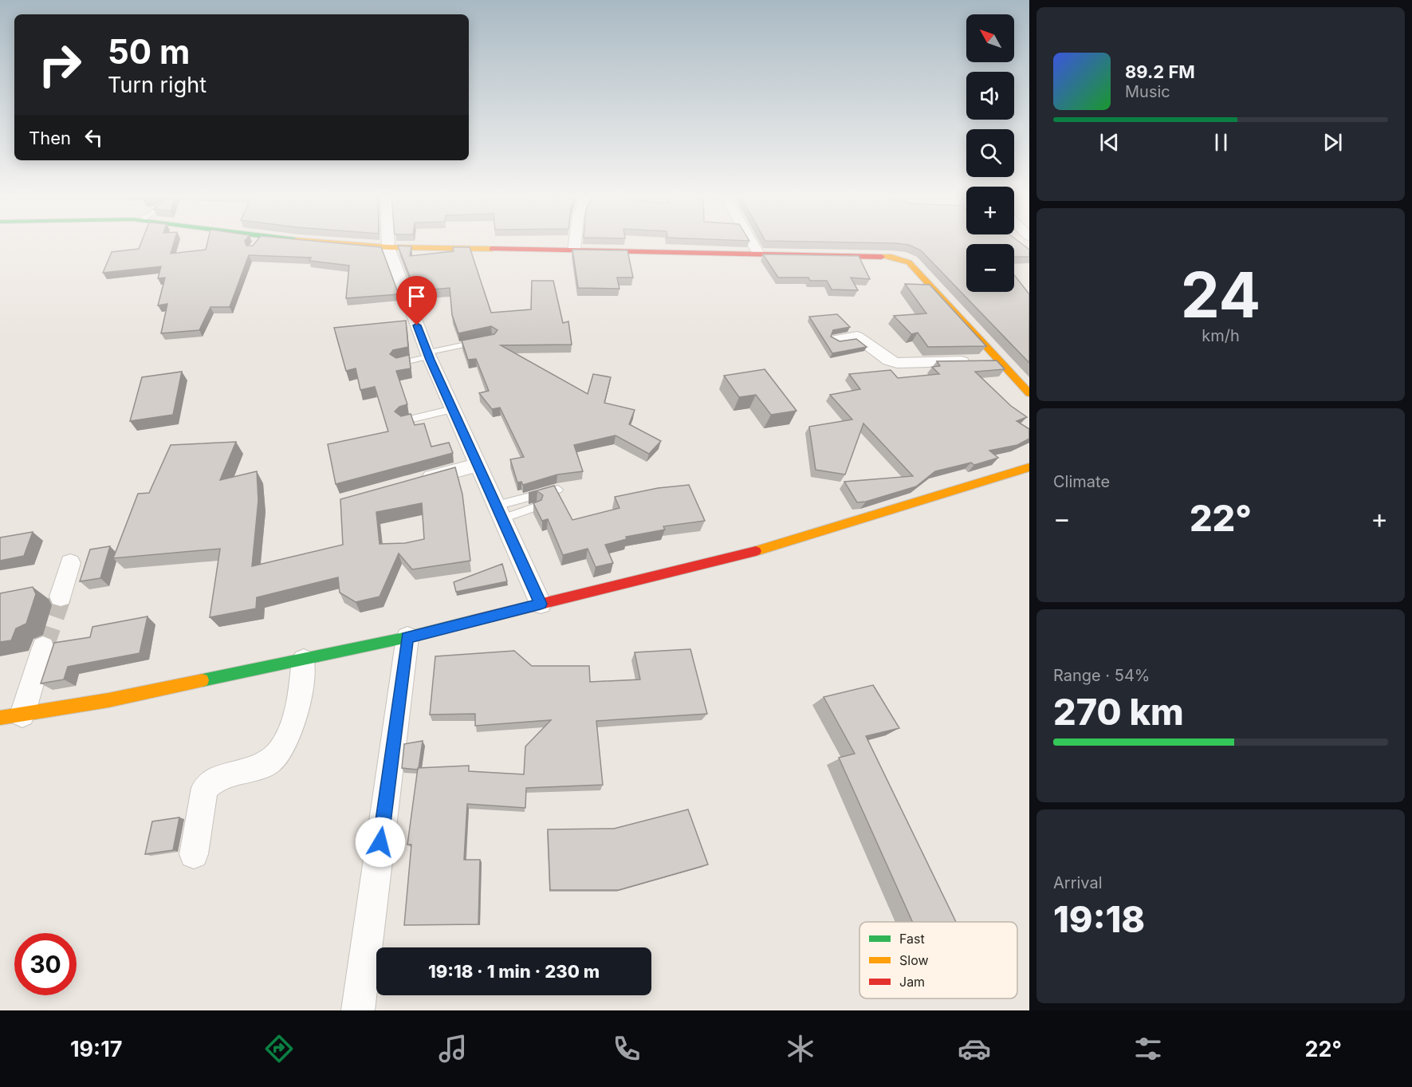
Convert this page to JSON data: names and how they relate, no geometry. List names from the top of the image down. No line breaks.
{"legend":["Fast","Slow","Jam"],"north":"top left","page":{"map_buttons":["+","−"],"turn":["50 m","Turn right"],"song":["89.2 FM","Music"],"then":"Then","tile":[["24","km/h"],"Climate",["Range · 54%","270 km"],["Arrival","19:18"]],"heat":["−","22°","+"],"limit":"30","trip":"19:18 · 1 min · 230 m","tabs":["19:17","22°"]}}
